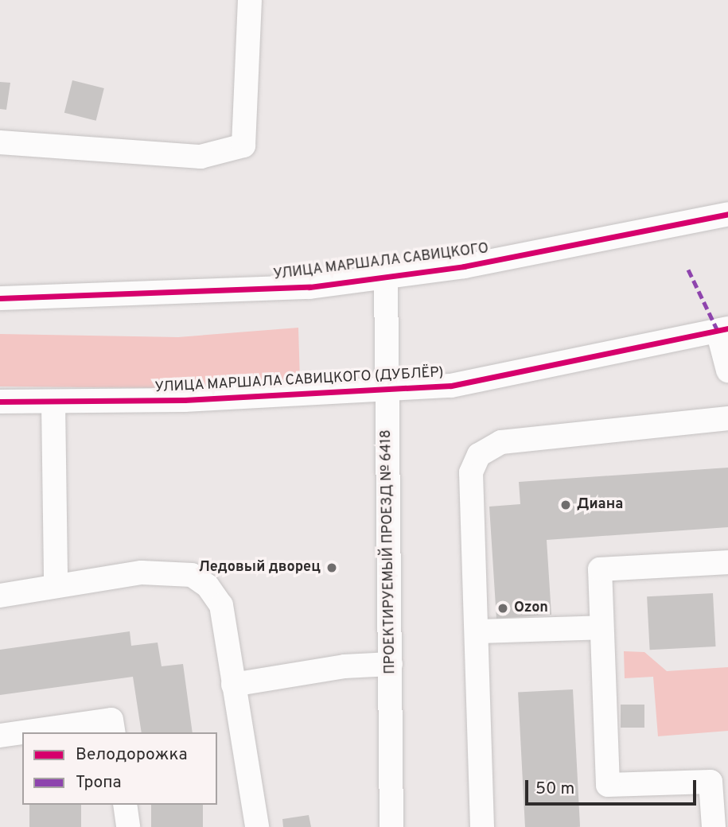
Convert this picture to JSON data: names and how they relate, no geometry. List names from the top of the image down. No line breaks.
{"streets":{"street":["УЛИЦА МАРШАЛА САВИЦКОГО","УЛИЦА МАРШАЛА САВИЦКОГО (ДУБЛЁР)","ПРОЕКТИРУЕМЫЙ ПРОЕЗД № 6418"]},"crossings":[["УЛИЦА МАРШАЛА САВИЦКОГО","ПРОЕКТИРУЕМЫЙ ПРОЕЗД № 6418"],["УЛИЦА МАРШАЛА САВИЦКОГО (ДУБЛЁР)","ПРОЕКТИРУЕМЫЙ ПРОЕЗД № 6418"]],"places":["Диана","Ледовый дворец","Ozon"],"legend":["Велодорожка","Тропа"],"scale_bar":"50 m"}
